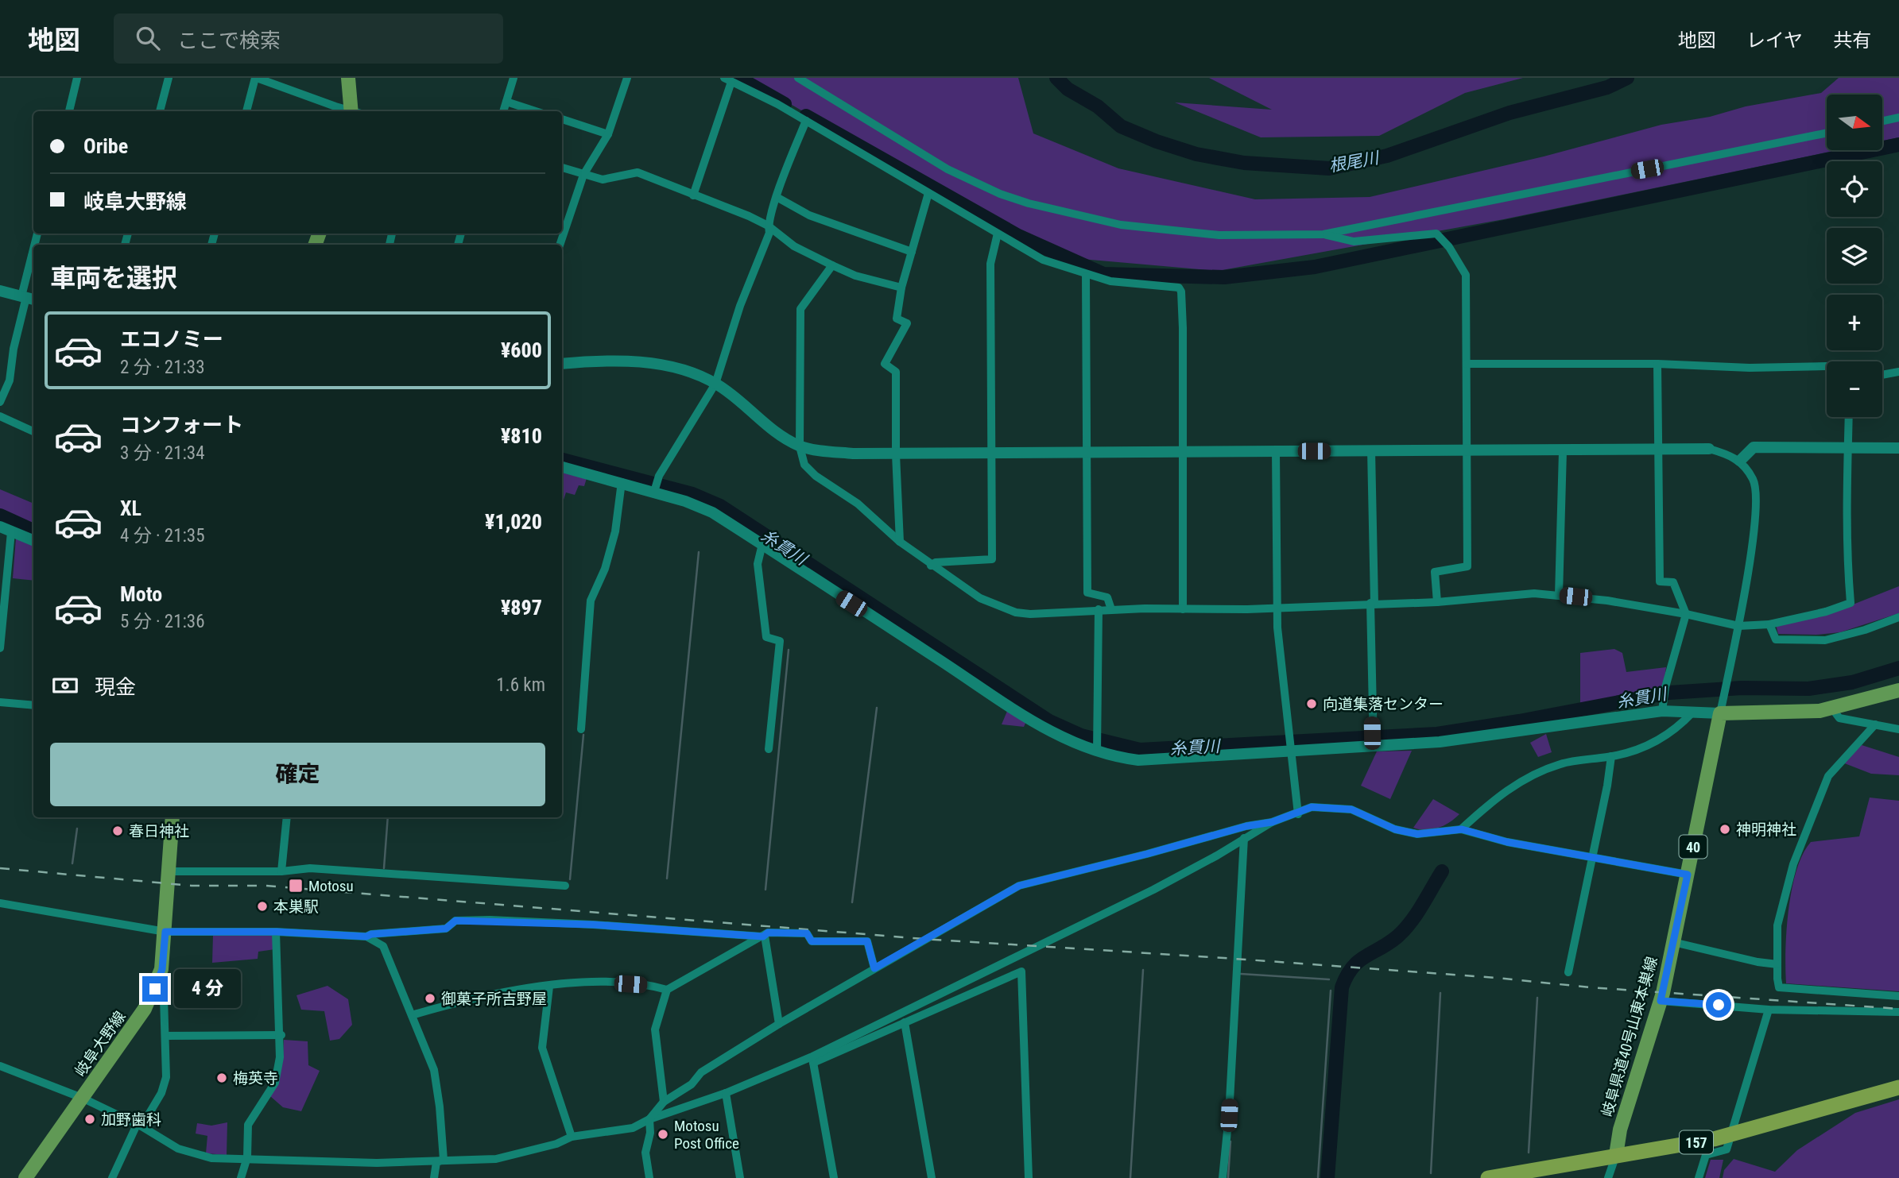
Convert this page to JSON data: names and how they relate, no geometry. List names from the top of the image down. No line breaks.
{"streets":{"highway":["157"],"main road":["40","岐阜県道40号山東本巣線","岐阜大野線"]},"crossings":[["岐阜県道40号山東本巣線","157"]],"water":["根尾川","糸貫川"],"places":{"other":["向道集落センター","神明神社","春日神社","本巣駅","御菓子所吉野屋","梅英寺","加野歯科","Motosu Post Office"],"transit":["Motosu"]},"north":"right","page":{"header":"地図","search":"ここで検索","nav":["地図","レイヤ","共有"],"map_buttons":["+","−"],"banner":["Oribe","岐阜大野線"],"heading":"車両を選択","list":[{"name":"エコノミー","note":"2 分 · 21:33","value":"¥600"},{"name":"コンフォート","note":"3 分 · 21:34","value":"¥810"},{"name":"XL","note":"4 分 · 21:35","value":"¥1,020"},{"name":"Moto","note":"5 分 · 21:36","value":"¥897"}],"pay":["現金","1.6 km"],"buttons":"確定","bubble":"4 分"}}
